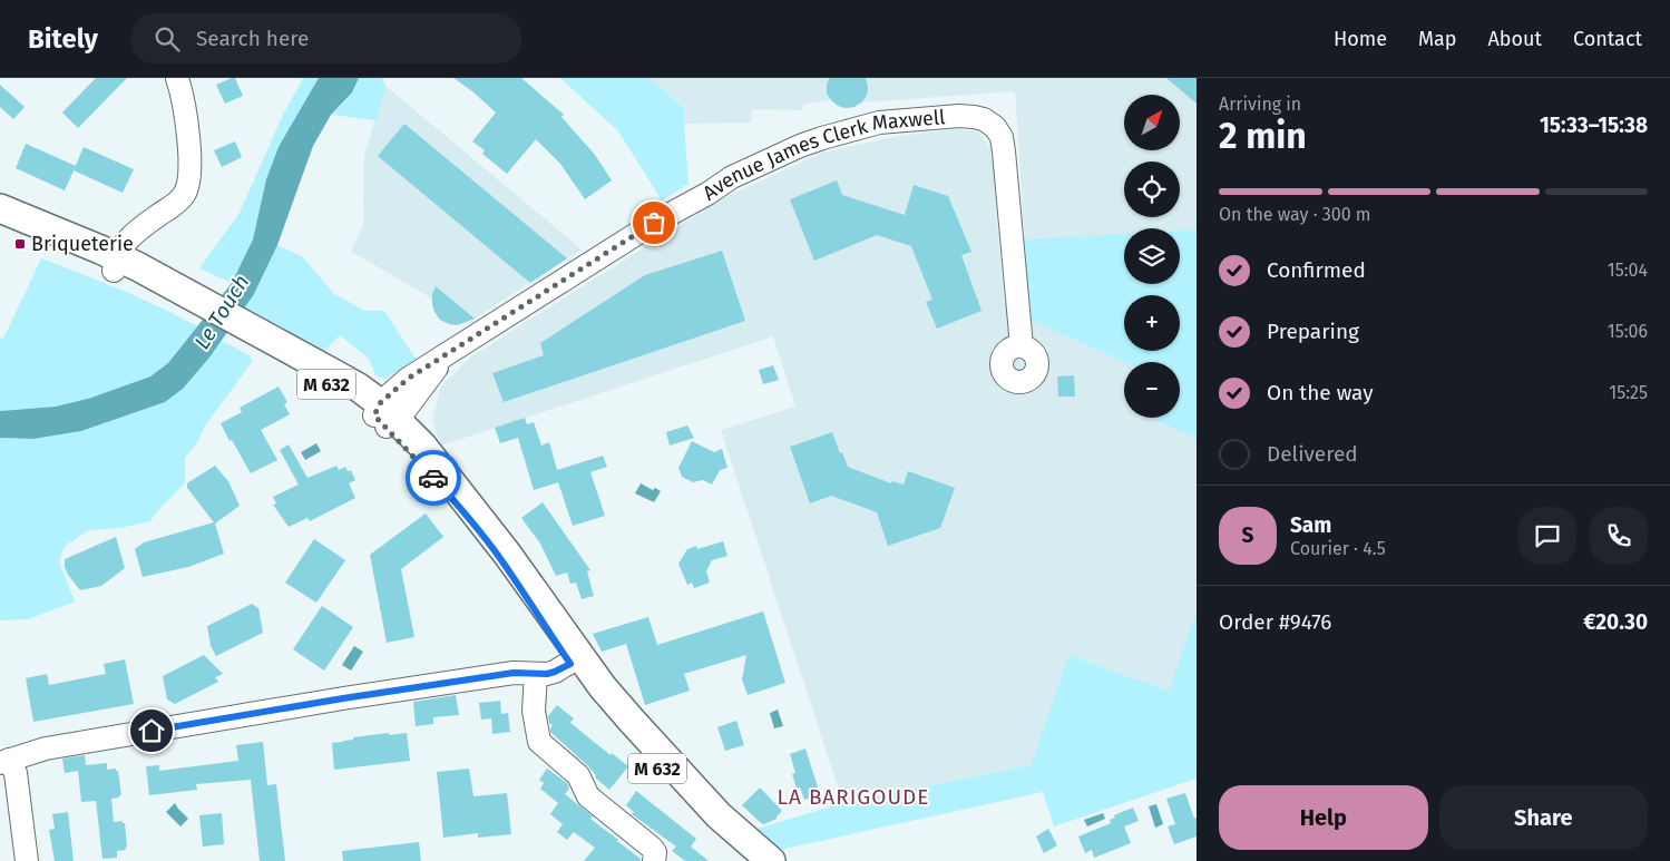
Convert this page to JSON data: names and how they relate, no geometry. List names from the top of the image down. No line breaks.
{"streets":{"main road":["M 632"],"street":["Avenue James Clerk Maxwell"]},"crossings":[["Avenue James Clerk Maxwell","M 632"]],"districts":["LA BARIGOUDE"],"water":["Le Touch"],"places":{"transit":["Briqueterie"]},"north":"top right","page":{"header":"Bitely","search":"Search here","nav":["Home","Map","About","Contact"],"heading":["2 min","Arriving in","15:33–15:38"],"panel":["Sam","Courier · 4.5","Order #9476","€20.30"],"map_buttons":["+","−"],"bar":"On the way · 300 m","list":[["Confirmed","15:04"],["Preparing","15:06"],["On the way","15:25"],"Delivered"],"round":"S","buttons":["Help","Share"]}}
